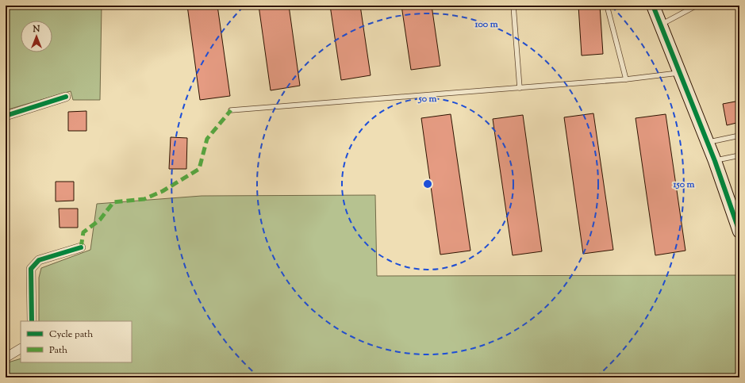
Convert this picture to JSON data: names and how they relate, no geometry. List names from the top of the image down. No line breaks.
{"legend":["Cycle path","Path"],"north":"top","rings":["100 m","50 m","150 m"]}
